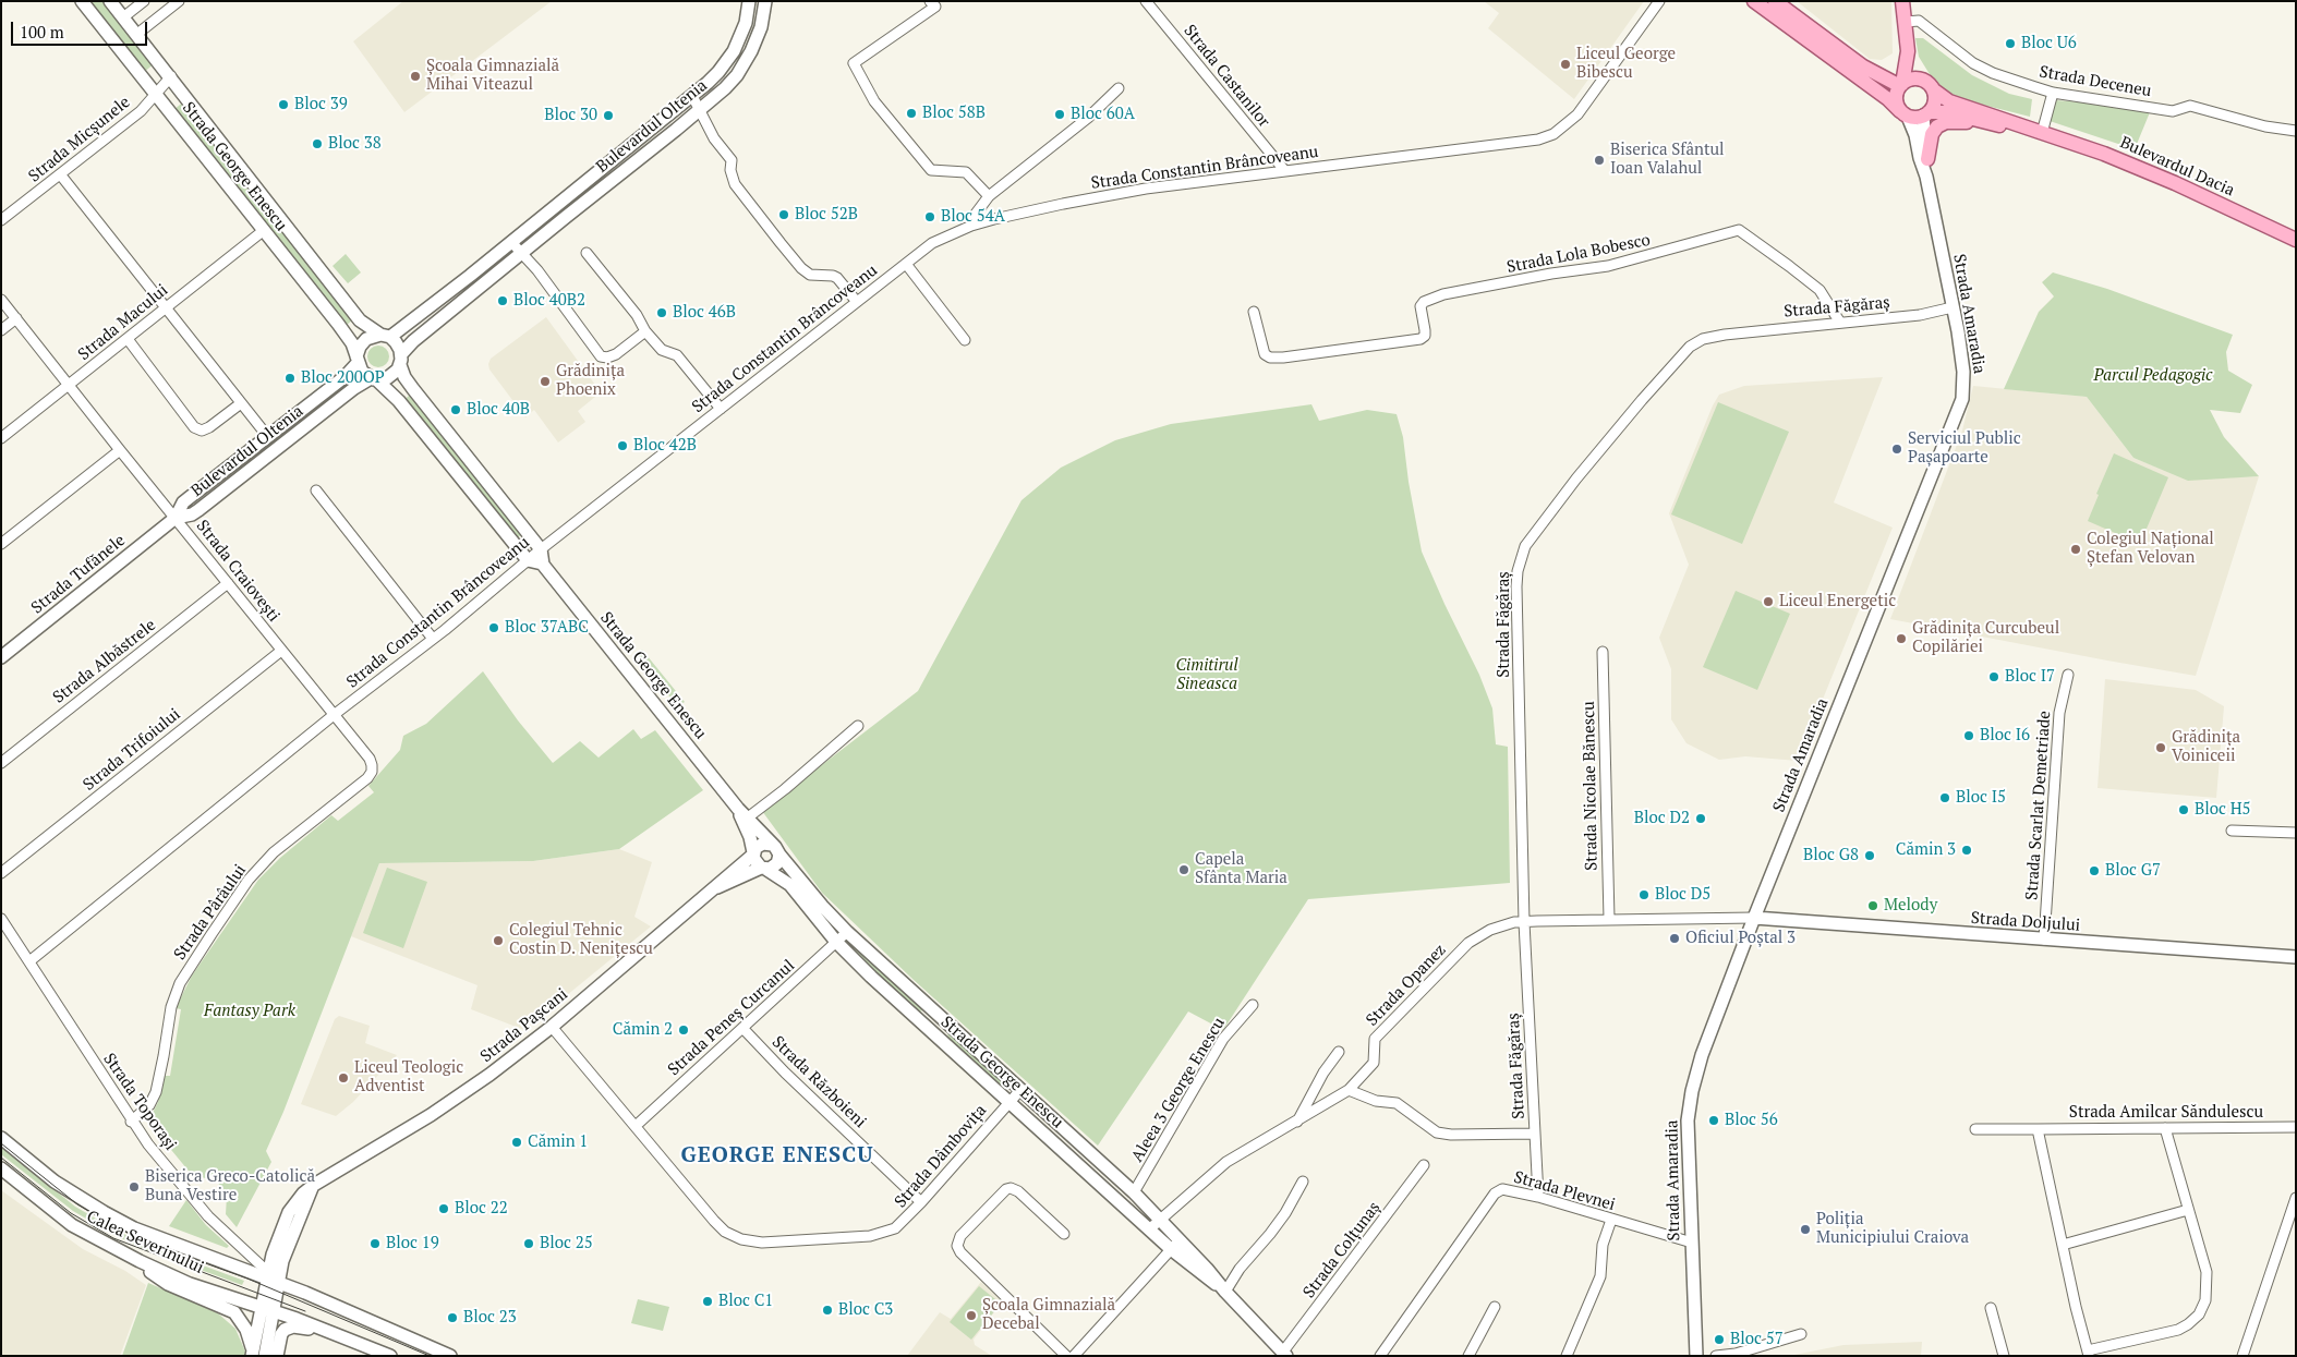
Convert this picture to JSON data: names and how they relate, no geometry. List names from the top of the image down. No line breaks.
{"streets":{"main road":["Bulevardul Dacia"],"street":["Strada Castanilor","Strada Deceneu","Bulevardul Oltenia","Strada Micșunele","Strada George Enescu","Strada Constantin Brâncoveanu","Strada Lola Bobesco","Strada Făgăraș","Strada Amaradia","Strada Macului","Strada Craiovești","Strada Tufănele","Strada Albăstrele","Strada Trifoiului","Strada Nicolae Bănescu","Strada Scarlat Demetriade","Strada Pârâului","Strada Doljului","Strada Opanez","Strada Peneș Curcanul","Strada Pașcani","Strada Războieni","Aleea 3 George Enescu","Strada Toporași","Strada Amilcar Săndulescu","Strada Dâmbovița","Strada Plevnei","Calea Severinului","Strada Colțunaș"]},"crossings":[["Strada Castanilor","Strada Constantin Brâncoveanu"],["Bulevardul Oltenia","Strada George Enescu"],["Bulevardul Oltenia","Strada Craiovești"],["Bulevardul Oltenia","Strada Tufănele"],["Strada Micșunele","Strada George Enescu"],["Strada George Enescu","Strada Macului"],["Strada George Enescu","Strada Opanez"],["Strada George Enescu","Strada Peneș Curcanul"],["Strada George Enescu","Strada Pașcani"],["Strada George Enescu","Aleea 3 George Enescu"],["Strada George Enescu","Strada Dâmbovița"],["Strada George Enescu","Strada Colțunaș"],["Bulevardul Dacia","Strada Amaradia"],["Strada Constantin Brâncoveanu","Strada Craiovești"],["Strada Constantin Brâncoveanu","Strada Toporași"],["Strada Lola Bobesco","Strada Făgăraș"],["Strada Făgăraș","Strada Amaradia"],["Strada Făgăraș","Strada Opanez"],["Strada Făgăraș","Strada Plevnei"],["Strada Amaradia","Strada Doljului"],["Strada Amaradia","Strada Opanez"],["Strada Amaradia","Strada Plevnei"],["Strada Macului","Strada Craiovești"],["Strada Craiovești","Strada Tufănele"],["Strada Craiovești","Strada Albăstrele"],["Strada Craiovești","Strada Trifoiului"],["Strada Craiovești","Strada Pârâului"],["Strada Nicolae Bănescu","Strada Opanez"],["Strada Scarlat Demetriade","Strada Doljului"],["Strada Pârâului","Strada Toporași"],["Strada Doljului","Strada Opanez"],["Strada Peneș Curcanul","Strada Războieni"],["Strada Peneș Curcanul","Strada Dâmbovița"],["Strada Pașcani","Strada Toporași"],["Strada Pașcani","Strada Dâmbovița"],["Strada Pașcani","Calea Severinului"],["Strada Războieni","Strada Dâmbovița"],["Strada Toporași","Calea Severinului"]],"districts":["GEORGE ENESCU"],"parks":["Parcul Pedagogic","Cimitirul Sineasca","Fantasy Park"],"places":["Bloc U6","Liceul George Bibescu","Școala Gimnazială Mihai Viteazul","Bloc 39","Bloc 58B","Bloc 60A","Bloc 30","Bloc 38","Biserica Sfântul Ioan Valahul","Bloc 52B","Bloc 54A","Bloc 40B2","Bloc 46B","Bloc 200OP","Grădinița Phoenix","Bloc 40B","Bloc 42B","Serviciul Public Pașapoarte","Colegiul Național Ștefan Velovan","Liceul Energetic","Bloc 37ABC","Grădinița Curcubeul Copilăriei","Bloc I7","Bloc I6","Grădinița Voiniceii","Bloc I5","Bloc H5","Bloc D2","Cămin 3","Bloc G8","Capela Sfânta Maria","Bloc G7","Bloc D5","Melody","Oficiul Poștal 3","Colegiul Tehnic Costin D. Nenițescu","Cămin 2","Liceul Teologic Adventist","Bloc 56","Cămin 1","Biserica Greco-Catolică Buna Vestire","Bloc 22","Poliția Municipiului Craiova","Bloc 19","Bloc 25","Bloc C1","Bloc C3","Școala Gimnazială Decebal","Bloc 23","Bloc 57"],"scale_bar":"100 m"}
